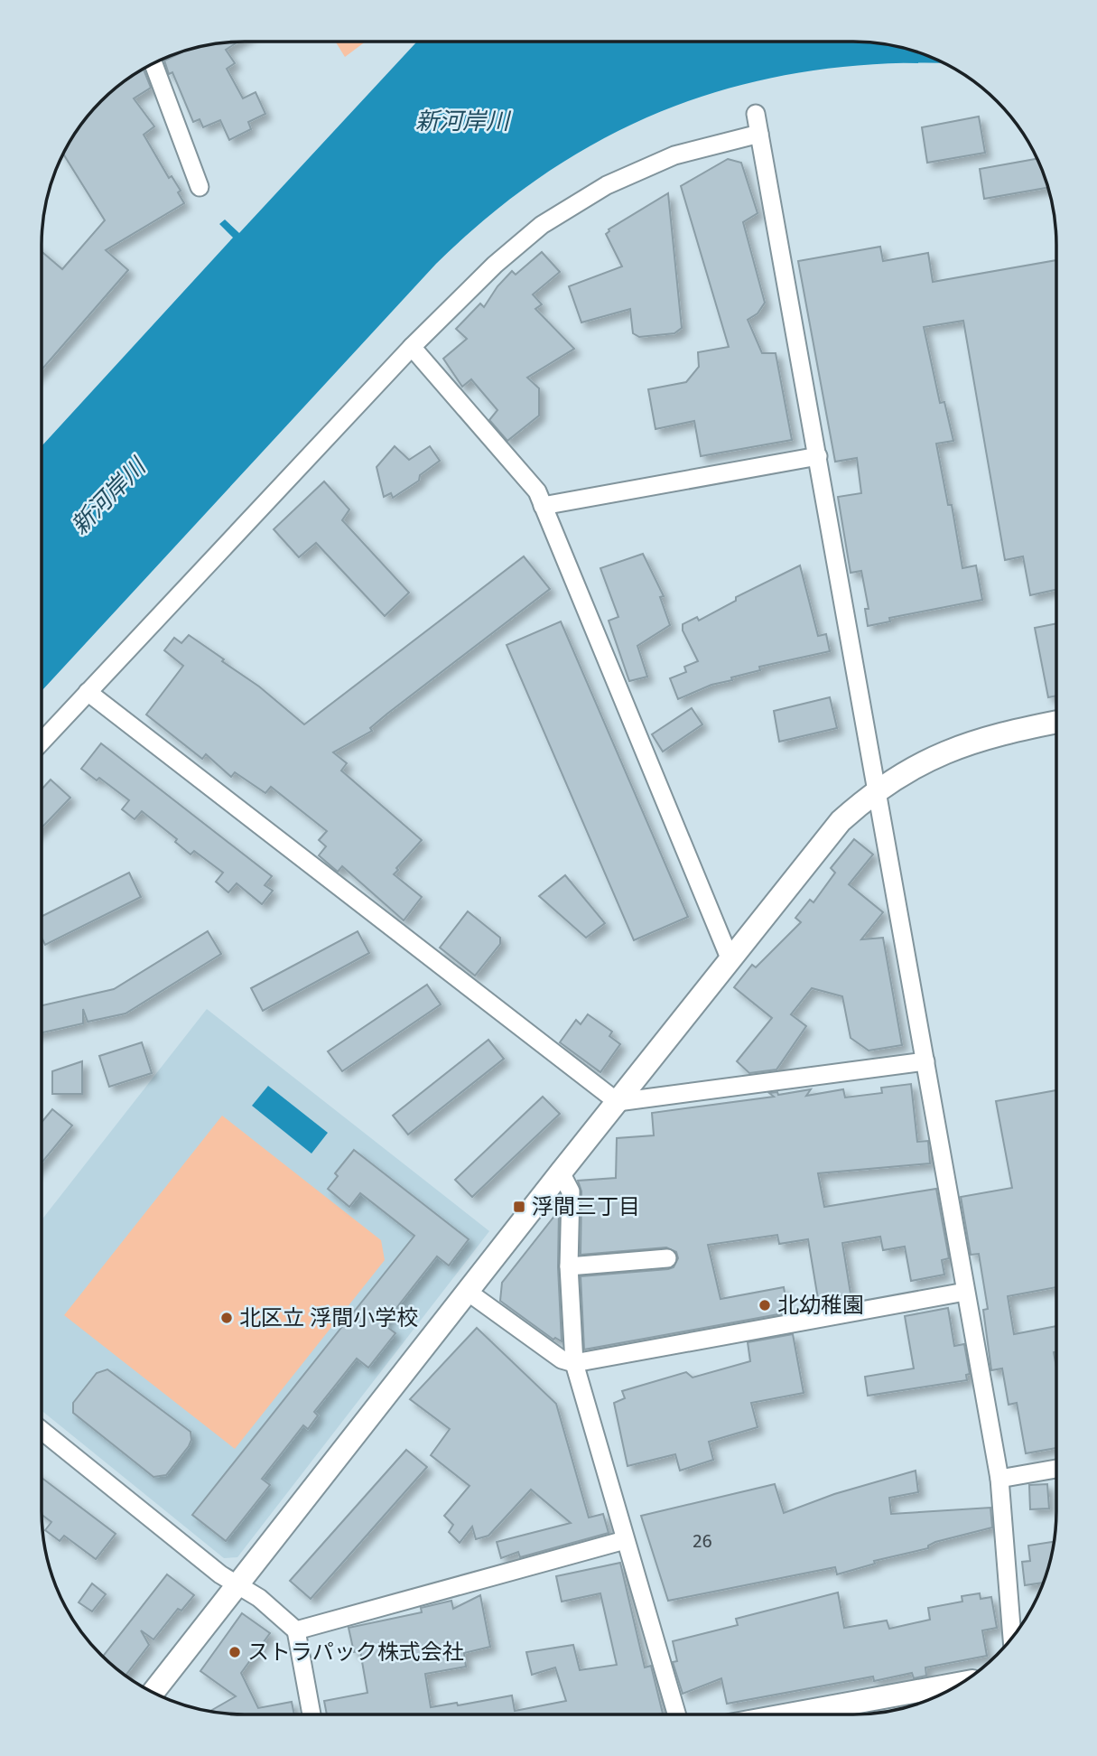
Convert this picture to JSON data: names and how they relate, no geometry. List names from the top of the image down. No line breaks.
{"water":["新河岸川"],"places":{"transit":["浮間三丁目"],"other":["北幼稚園","北区立 浮間小学校","ストラパック株式会社"]},"house_numbers":["26"]}
